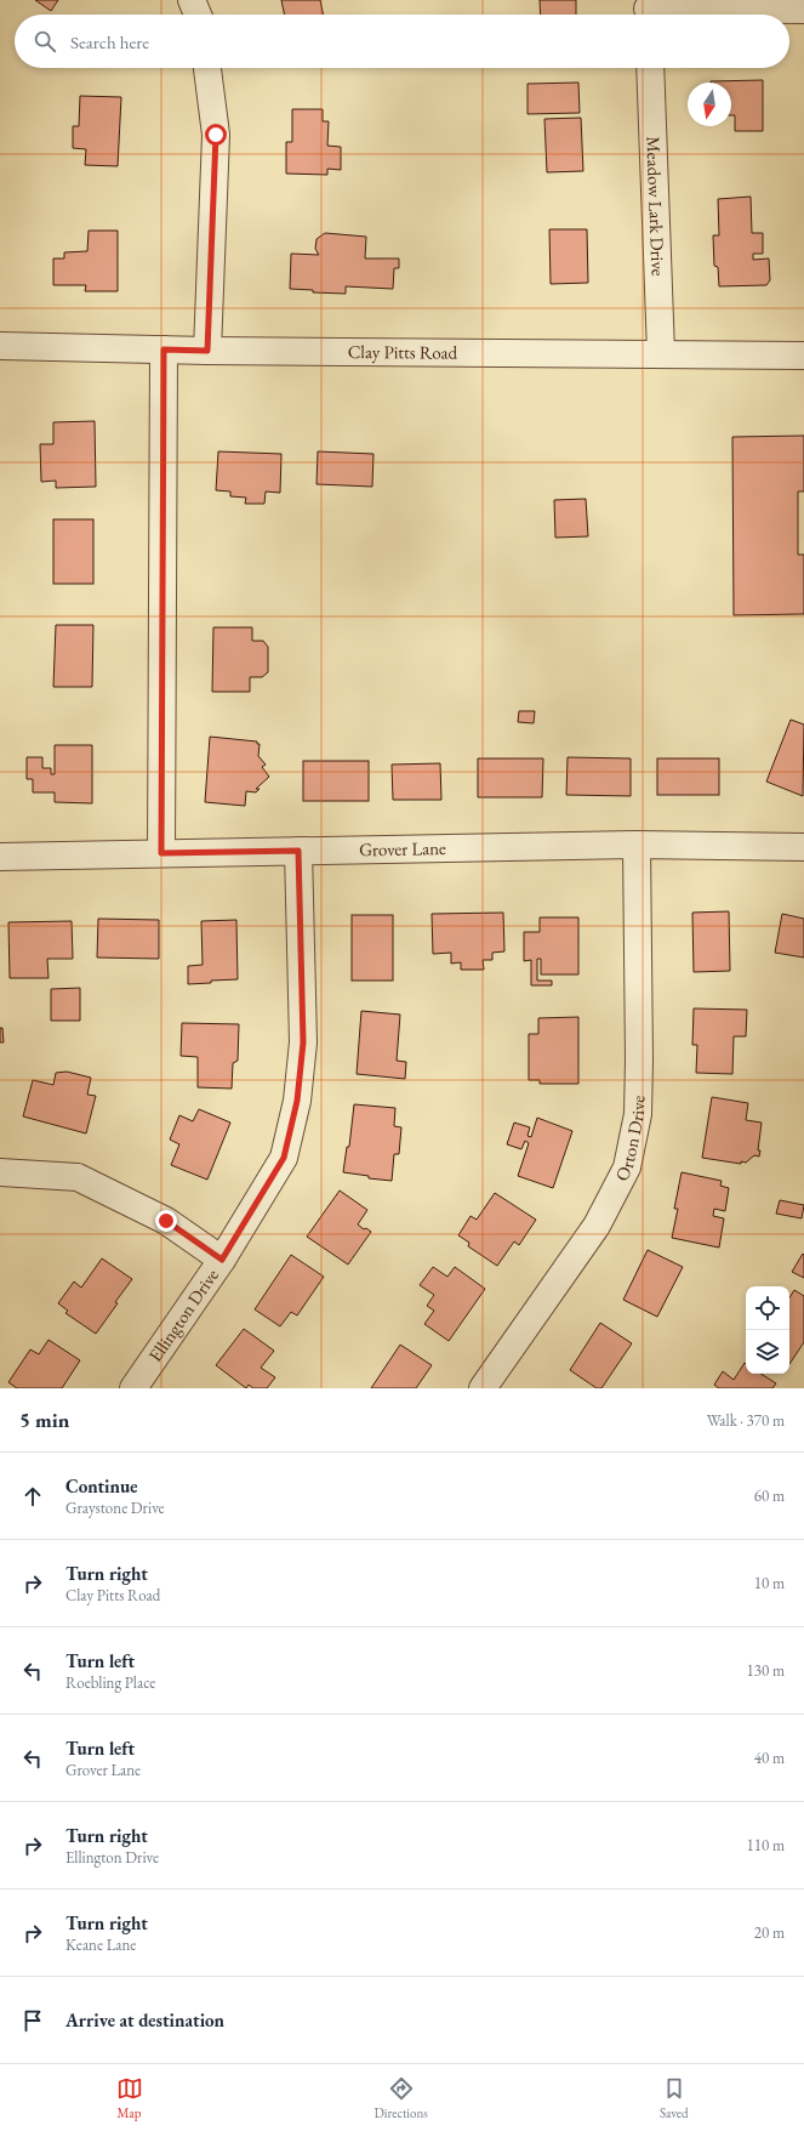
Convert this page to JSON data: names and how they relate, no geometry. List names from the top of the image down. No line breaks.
{"streets":{"street":["Meadow Lark Drive","Clay Pitts Road","Grover Lane","Orton Drive","Ellington Drive"]},"crossings":[["Meadow Lark Drive","Clay Pitts Road"],["Grover Lane","Orton Drive"],["Grover Lane","Ellington Drive"]],"north":"bottom","page":{"search":"Search here","heading":["5 min","Walk · 370 m"],"list":[["Continue","Graystone Drive","60 m"],["Turn right","Clay Pitts Road","10 m"],["Turn left","Roebling Place","130 m"],["Turn left","Grover Lane","40 m"],["Turn right","Ellington Drive","110 m"],["Turn right","Keane Lane","20 m"],"Arrive at destination"],"nav":["Map","Directions","Saved"]}}
